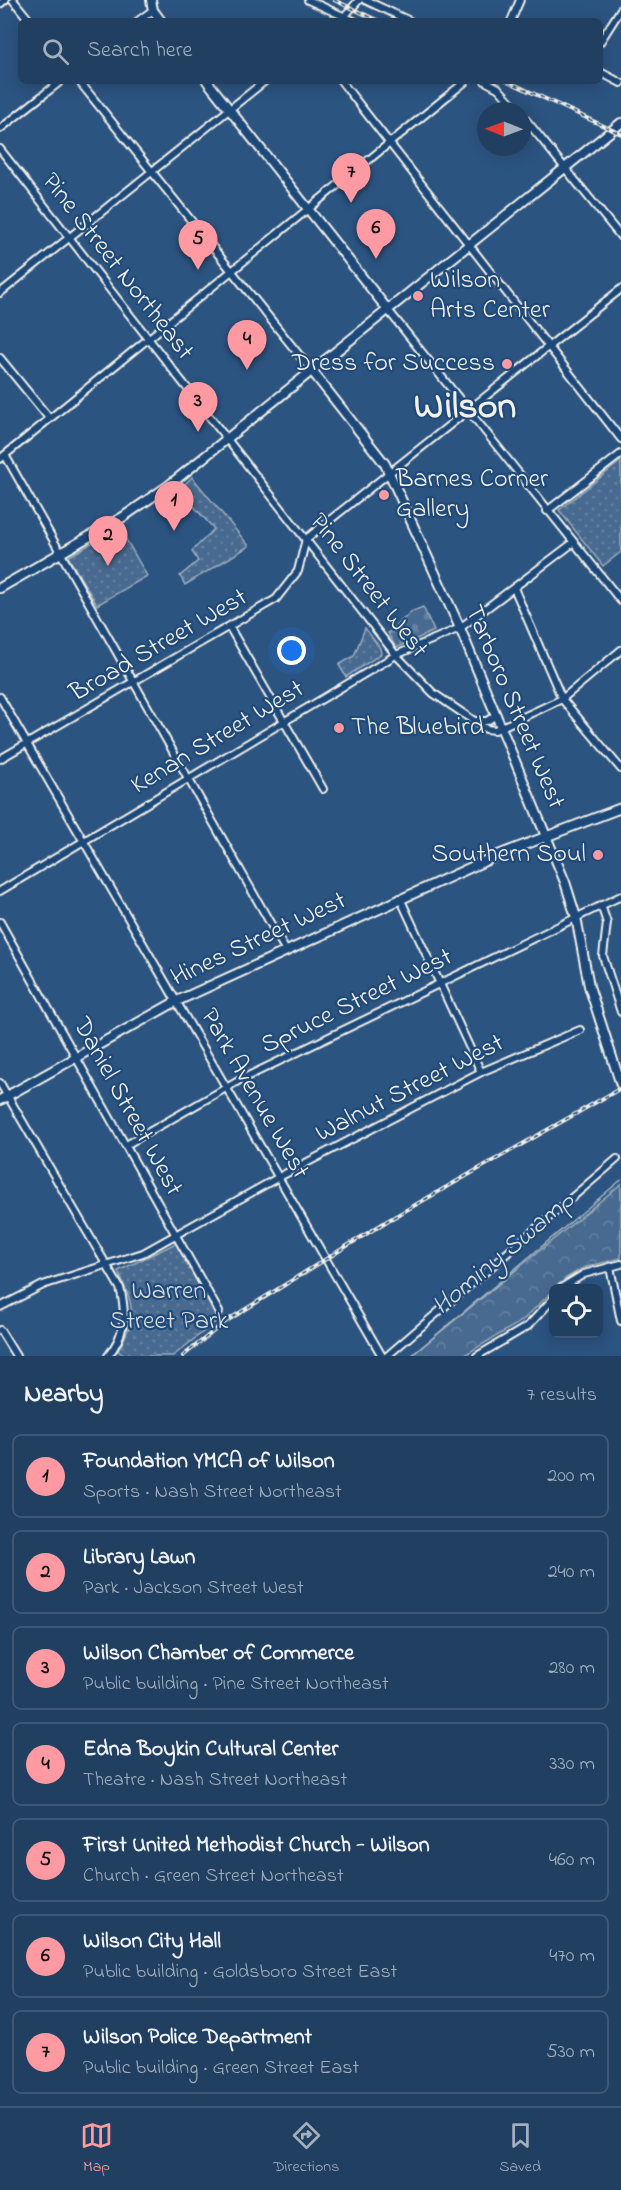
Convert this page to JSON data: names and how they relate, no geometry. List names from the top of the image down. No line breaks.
{"streets":{"main road":["Tarboro Street West","Hines Street West"],"street":["Pine Street Northeast","Pine Street West","Broad Street West","Kenan Street West","Spruce Street West","Walnut Street West","Park Avenue West","Daniel Street West"]},"crossings":[["Pine Street Northeast","Pine Street West"],["Pine Street West","Broad Street West"],["Pine Street West","Tarboro Street West"],["Pine Street West","Kenan Street West"],["Broad Street West","Park Avenue West"],["Tarboro Street West","Kenan Street West"],["Tarboro Street West","Hines Street West"],["Tarboro Street West","Spruce Street West"],["Kenan Street West","Park Avenue West"],["Hines Street West","Park Avenue West"],["Hines Street West","Daniel Street West"],["Spruce Street West","Park Avenue West"],["Spruce Street West","Daniel Street West"],["Walnut Street West","Park Avenue West"],["Walnut Street West","Daniel Street West"]],"districts":["Wilson"],"water":["Hominy Swamp"],"parks":["Warren Street Park"],"places":["Wilson Arts Center","Dress for Success","Barnes Corner Gallery","The Bluebird","Southern Soul"],"north":"left","page":{"search":"Search here","pins":["7","6","5","4","3","1","2"],"heading":["Nearby","7 results"],"list":[{"mark":"1","name":"Foundation YMCA of Wilson","note":"Sports · Nash Street Northeast","value":"200 m"},{"mark":"2","name":"Library Lawn","note":"Park · Jackson Street West","value":"240 m"},{"mark":"3","name":"Wilson Chamber of Commerce","note":"Public building · Pine Street Northeast","value":"280 m"},{"mark":"4","name":"Edna Boykin Cultural Center","note":"Theatre · Nash Street Northeast","value":"330 m"},{"mark":"5","name":"First United Methodist Church - Wilson","note":"Church · Green Street Northeast","value":"460 m"},{"mark":"6","name":"Wilson City Hall","note":"Public building · Goldsboro Street East","value":"470 m"},{"mark":"7","name":"Wilson Police Department","note":"Public building · Green Street East","value":"530 m"}],"nav":["Map","Directions","Saved"]}}
